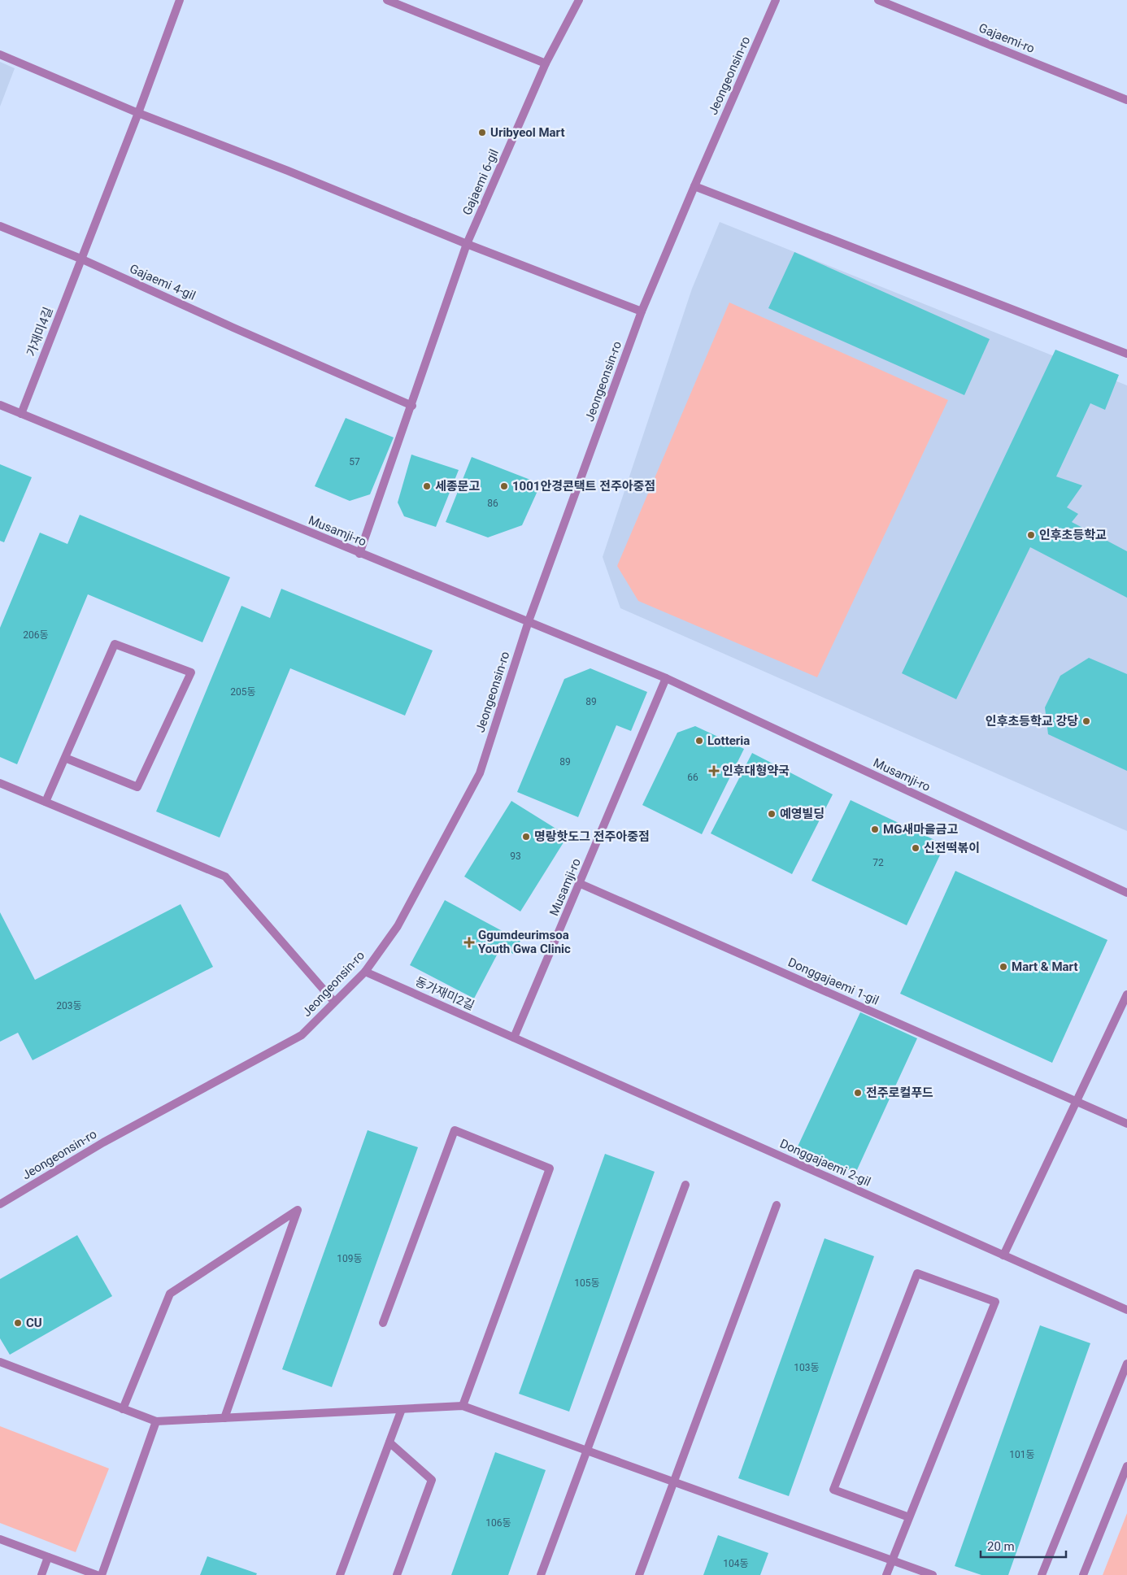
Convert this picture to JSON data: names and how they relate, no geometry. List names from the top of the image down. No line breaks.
{"streets":{"street":["Gajaemi-ro","Jeongeonsin-ro","Gajaemi 6-gil","Gajaemi 4-gil","가재미4길","Musamji-ro","Donggajaemi 1-gil","동가재미2길","Donggajaemi 2-gil"]},"crossings":[["Jeongeonsin-ro","Musamji-ro"],["Jeongeonsin-ro","동가재미2길"],["Gajaemi 6-gil","Gajaemi 4-gil"],["Gajaemi 6-gil","Musamji-ro"],["Gajaemi 4-gil","가재미4길"],["가재미4길","Musamji-ro"],["Musamji-ro","Donggajaemi 1-gil"],["Musamji-ro","동가재미2길"],["Musamji-ro","Donggajaemi 2-gil"],["동가재미2길","Donggajaemi 2-gil"]],"places":{"other":["Uribyeol Mart","세종문고","1001안경콘택트 전주아중점","인후초등학교","인후초등학교 강당","Lotteria","예영빌딩","MG새마을금고","명랑핫도그 전주아중점","신전떡볶이","Mart & Mart","전주로컬푸드","CU"],"health":["인후대형약국","Ggumdeurimsoa Youth Gwa Clinic"]},"house_numbers":["57","86","206동","205동","89","89","66","93","72","203동","109동","105동","103동","101동","106동","104동"],"scale_bar":"20 m"}
